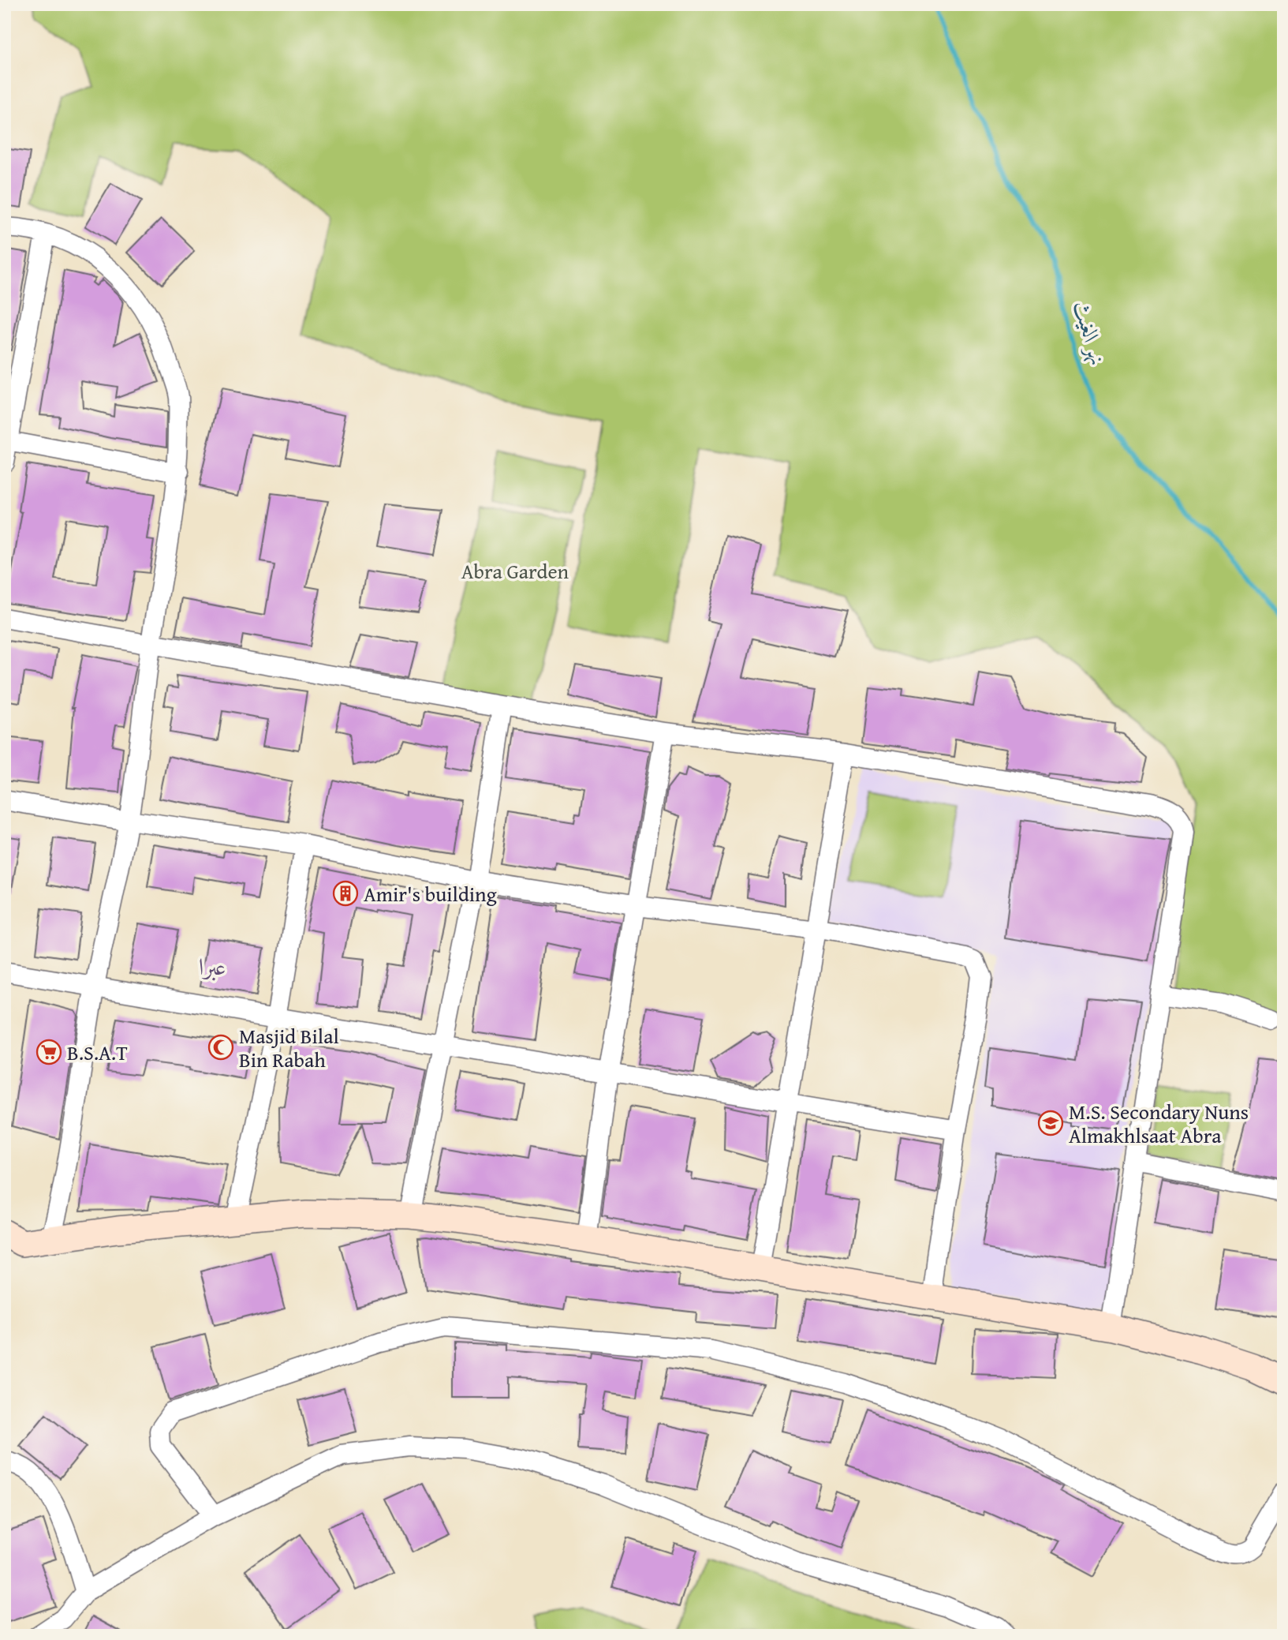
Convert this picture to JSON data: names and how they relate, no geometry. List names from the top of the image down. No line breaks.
{"districts":["عبرا"],"water":["نهر الغيث"],"parks":["Abra Garden"],"places":{"building":["Amir's building"],"mosque":["Masjid Bilal Bin Rabah"],"supermarket":["B.S.A.T"],"school or university":["M.S. Secondary Nuns Almakhlsaat Abra"]}}
